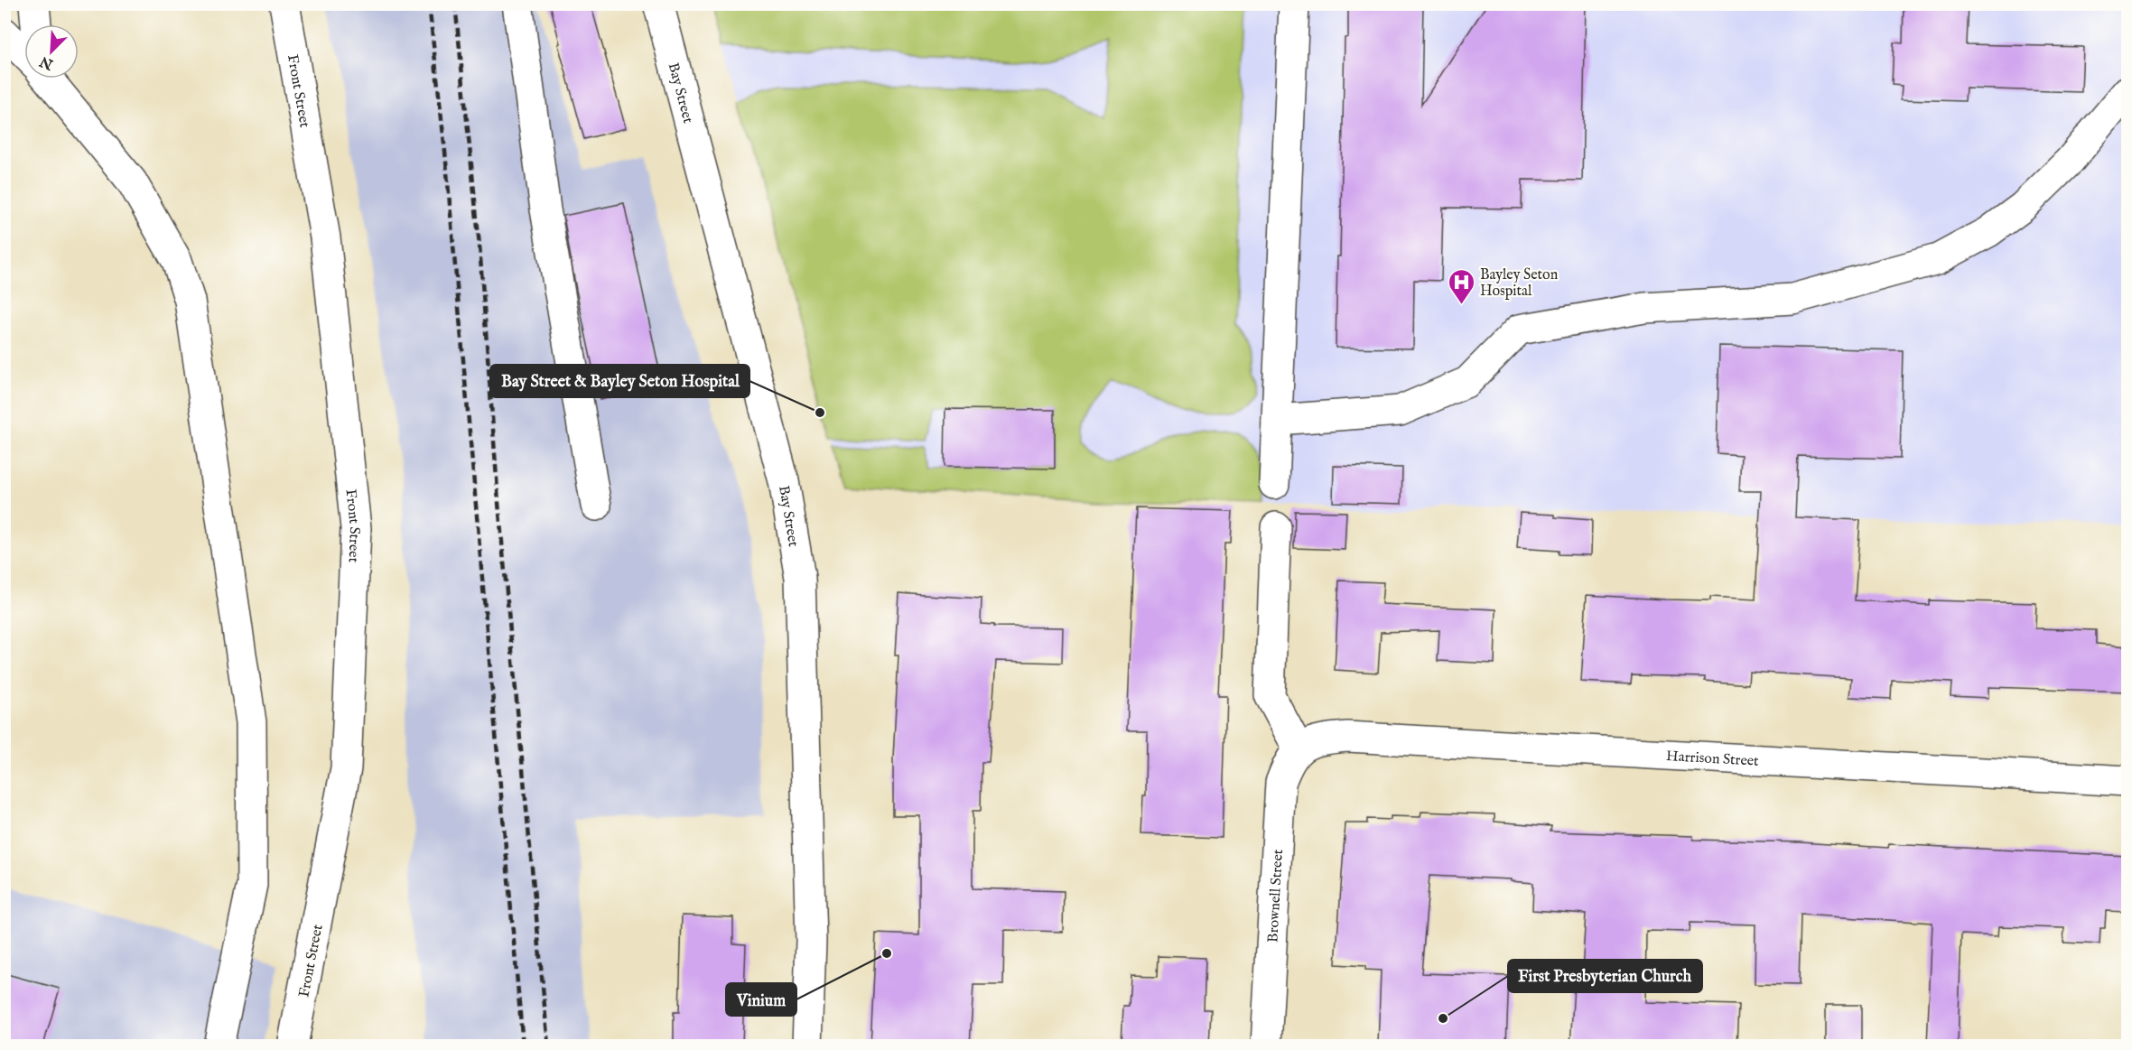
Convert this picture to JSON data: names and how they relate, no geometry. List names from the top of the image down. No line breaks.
{"streets":{"street":["Front Street","Bay Street","Harrison Street","Brownell Street"]},"crossings":[["Harrison Street","Brownell Street"]],"places":{"hospital":["Bayley Seton Hospital"],"other":["Bay Street & Bayley Seton Hospital","Vinium","First Presbyterian Church"]},"north":"bottom left"}
